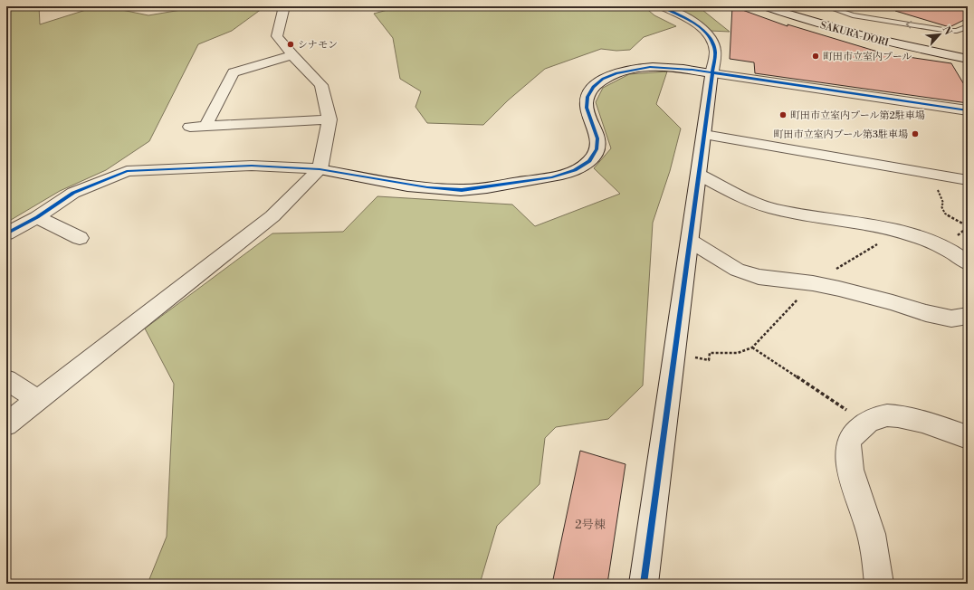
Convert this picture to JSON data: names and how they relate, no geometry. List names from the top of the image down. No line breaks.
{"streets":{"street":["SAKURA-DORI"]},"places":["シナモン","町田市立室内プール","町田市立室内プール第2駐車場","町田市立室内プール第3駐車場"],"house_numbers":["2号棟"],"north":"top right"}
